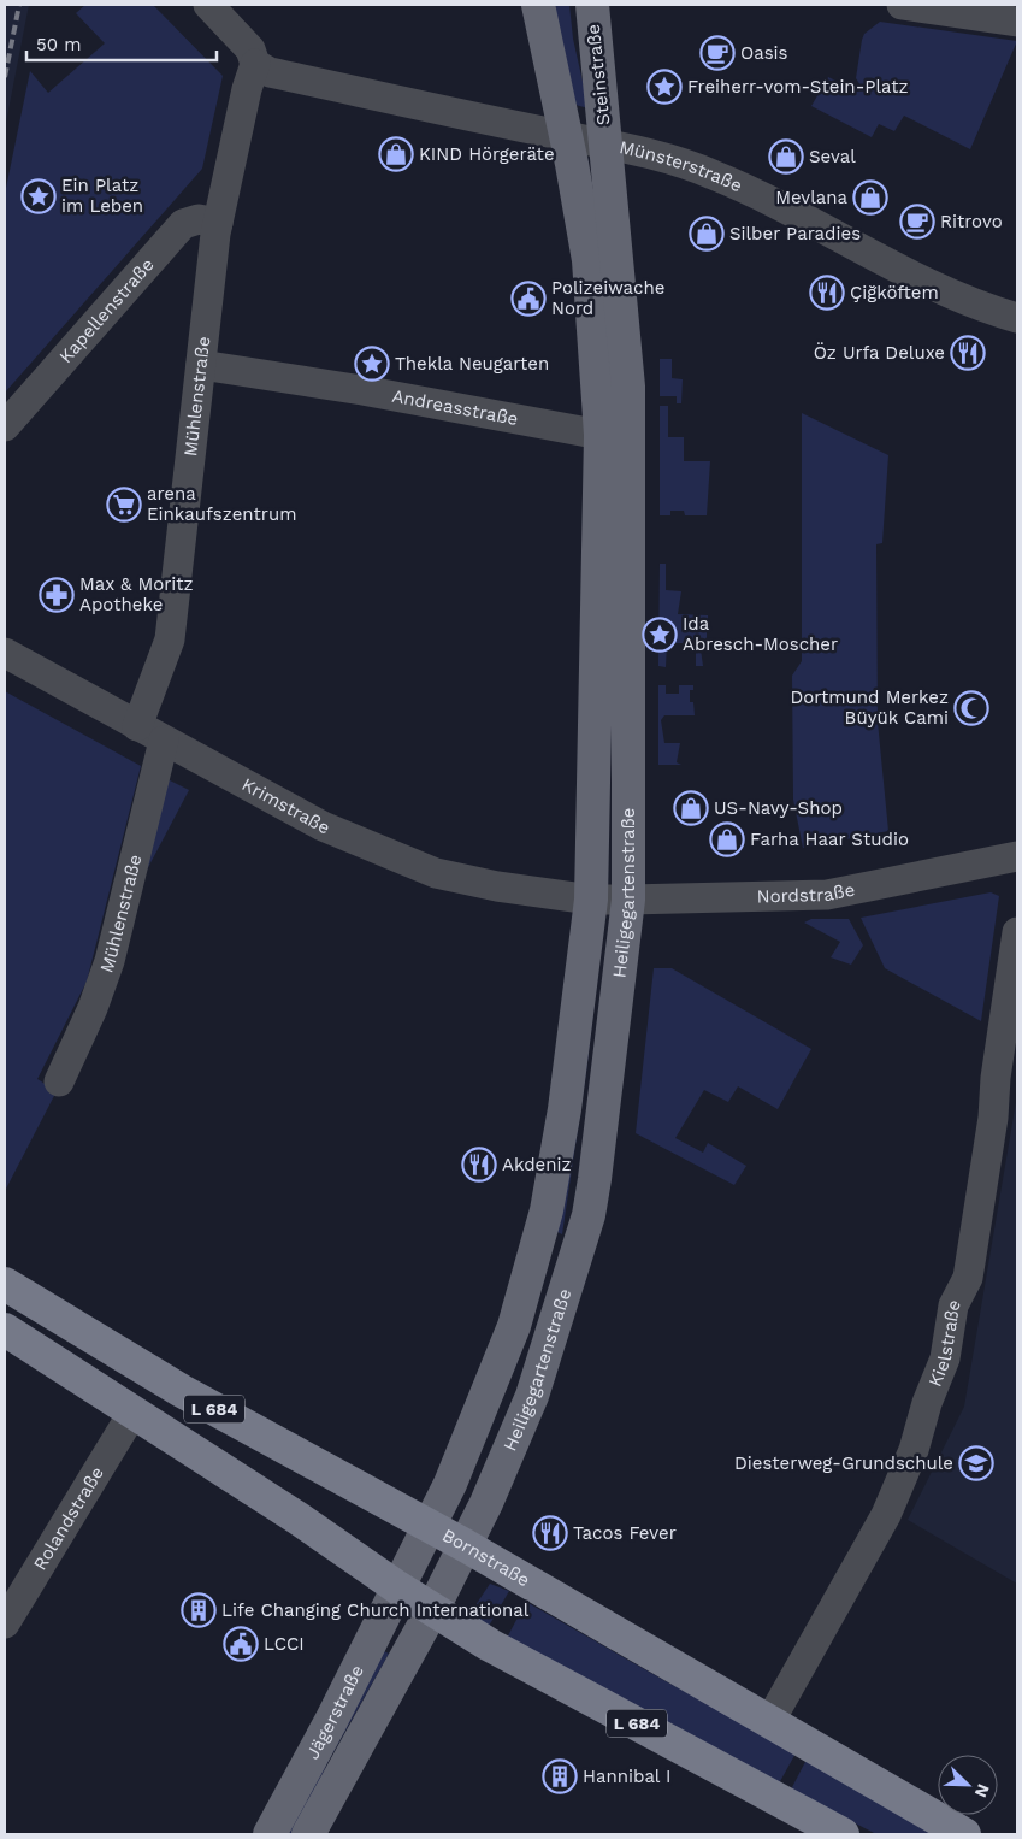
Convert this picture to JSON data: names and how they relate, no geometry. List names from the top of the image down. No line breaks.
{"streets":{"main road":["Steinstraße","Heiligegartenstraße","L 684","Bornstraße","Jägerstraße"],"street":["Münsterstraße","Kapellenstraße","Mühlenstraße","Andreasstraße","Krimstraße","Nordstraße","Kielstraße","Rolandstraße"]},"crossings":[["Steinstraße","Münsterstraße"],["Steinstraße","Heiligegartenstraße"],["Münsterstraße","Mühlenstraße"],["Münsterstraße","Heiligegartenstraße"],["Kapellenstraße","Mühlenstraße"],["Mühlenstraße","Andreasstraße"],["Mühlenstraße","Krimstraße"],["Andreasstraße","Heiligegartenstraße"],["Krimstraße","Heiligegartenstraße"],["Krimstraße","Nordstraße"],["Heiligegartenstraße","Nordstraße"],["Heiligegartenstraße","L 684"],["Heiligegartenstraße","Bornstraße"],["Heiligegartenstraße","Jägerstraße"],["Kielstraße","Bornstraße"],["L 684","Rolandstraße"],["L 684","Jägerstraße"]],"places":{"cafe":["Oasis","Ritrovo"],"place":["Freiherr-vom-Stein-Platz","Ein Platz im Leben","Thekla Neugarten","Ida Abresch-Moscher"],"shop":["KIND Hörgeräte","Seval","Mevlana","Silber Paradies","US-Navy-Shop","Farha Haar Studio"],"restaurant":["Çiğköftem","Öz Urfa Deluxe","Akdeniz","Tacos Fever"],"public building":["Polizeiwache Nord","LCCI"],"supermarket":["arena Einkaufszentrum"],"pharmacy":["Max & Moritz Apotheke"],"mosque":["Dortmund Merkez Büyük Cami"],"school or university":["Diesterweg-Grundschule"],"building":["Life Changing Church International","Hannibal I"]},"scale_bar":"50 m","north":"bottom right"}
